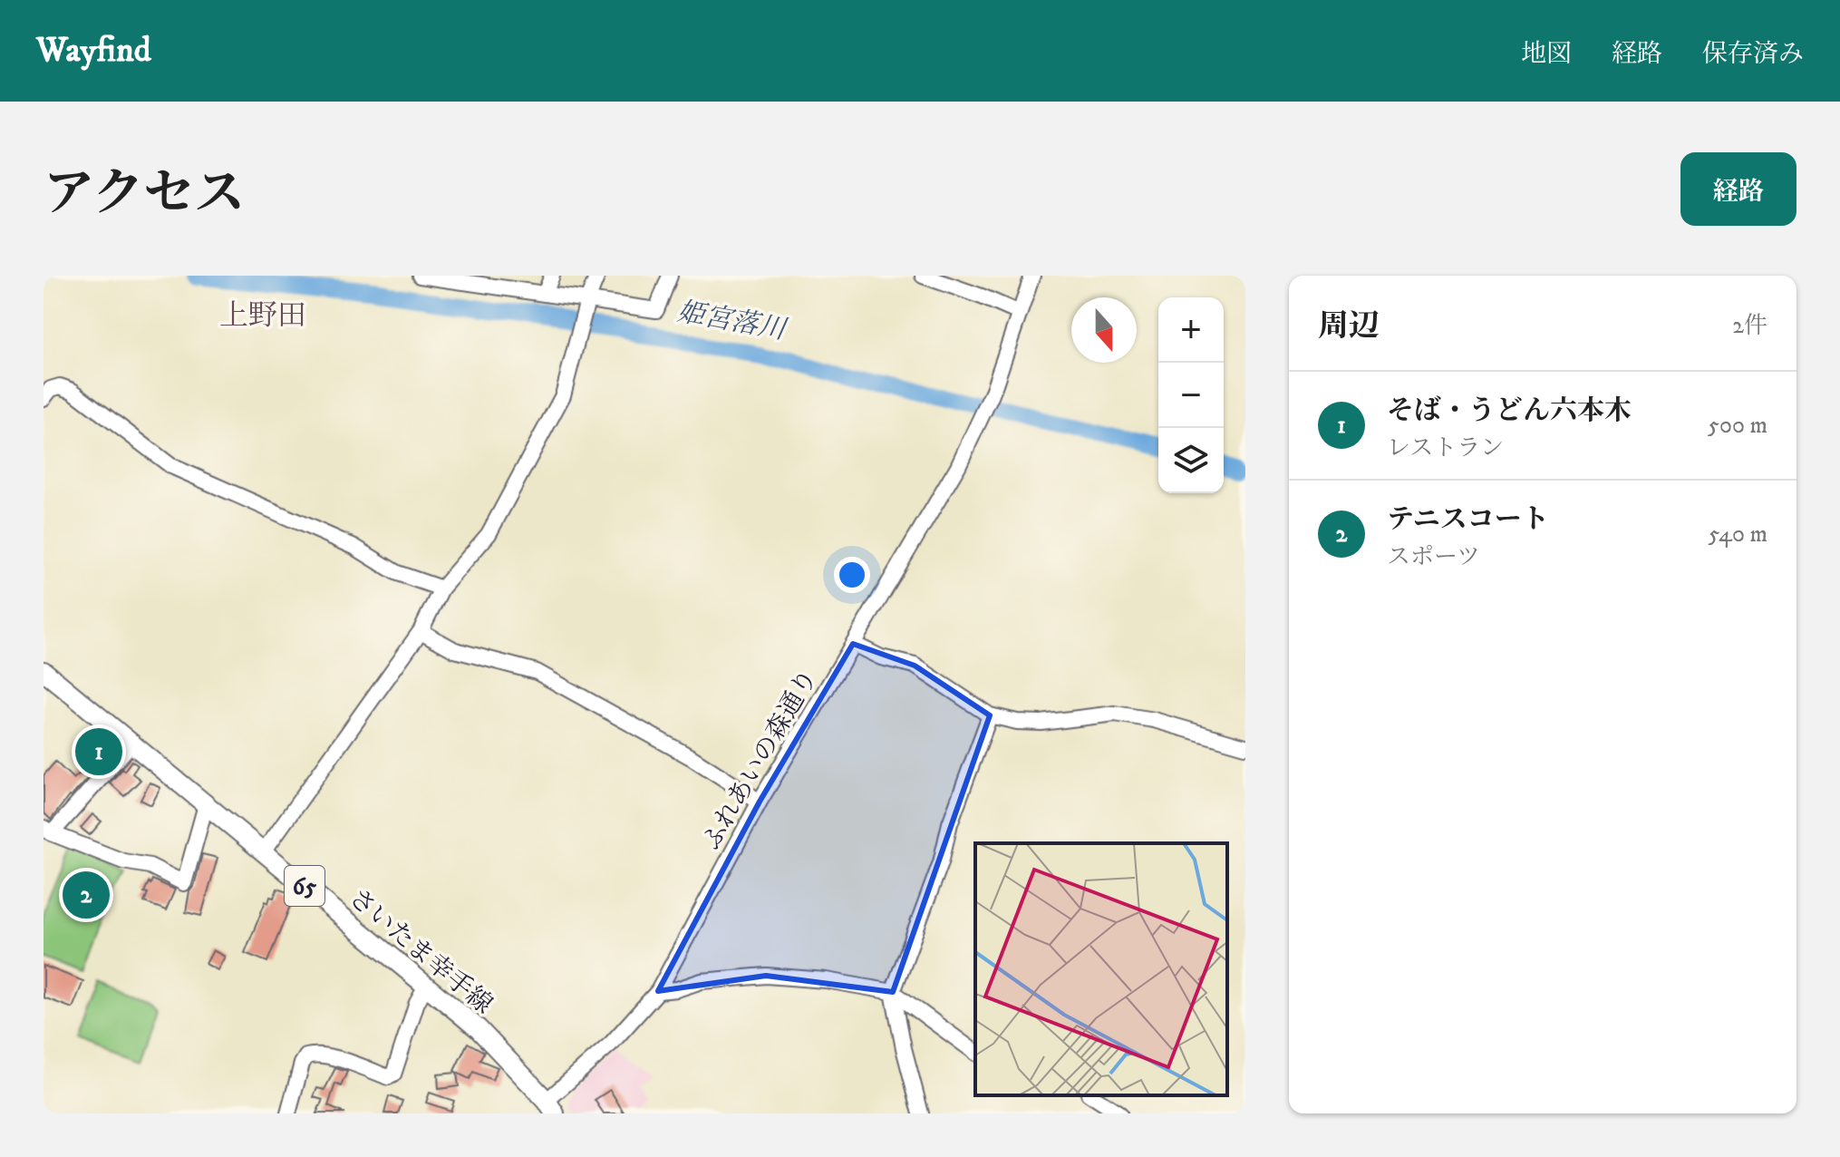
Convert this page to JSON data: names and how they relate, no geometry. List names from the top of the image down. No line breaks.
{"streets":{"main road":["65","さいたま幸手線"],"street":["ふれあいの森通り"]},"crossings":[["ふれあいの森通り","さいたま幸手線"]],"districts":["上野田"],"water":["姫宮落川"],"north":"bottom","page":{"header":"Wayfind","nav":["地図","経路","保存済み"],"title":"アクセス","buttons":"経路","heading":["周辺","2件"],"map_buttons":["+","−"],"list":[{"mark":"1","name":"そば・うどん六本木","note":"レストラン","value":"500 m"},{"mark":"2","name":"テニスコート","note":"スポーツ","value":"540 m"}],"pins":["1","2"]}}
